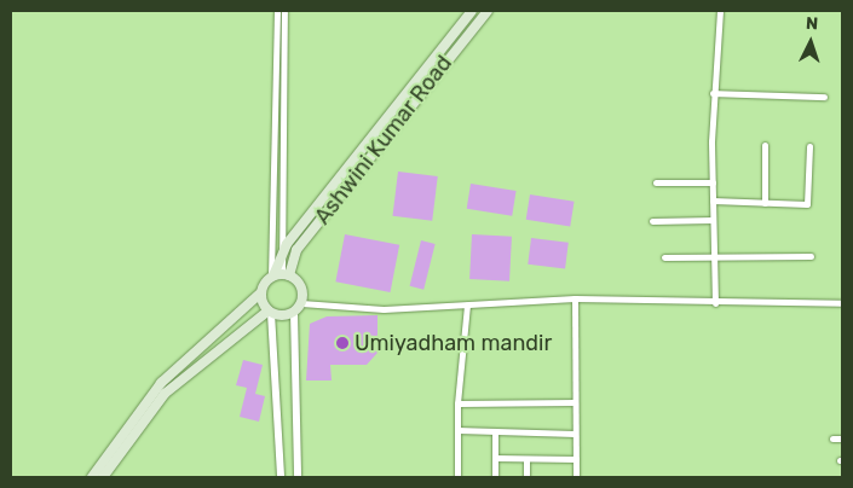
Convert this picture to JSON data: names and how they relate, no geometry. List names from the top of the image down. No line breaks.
{"streets":{"main road":["Ashwini Kumar Road"]},"places":["Umiyadham mandir"],"north":"top"}
